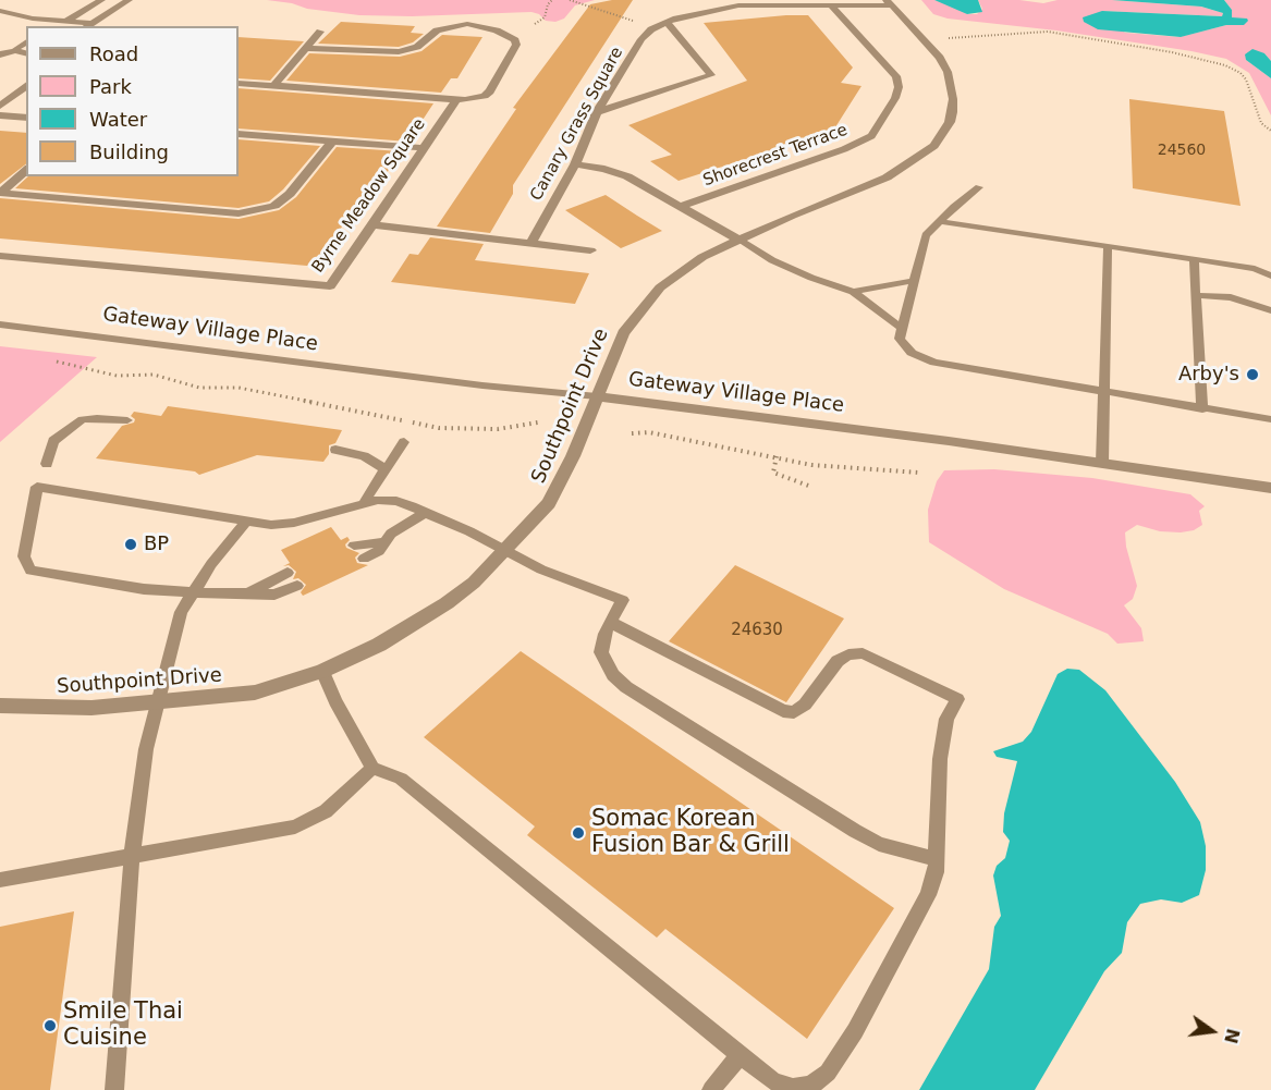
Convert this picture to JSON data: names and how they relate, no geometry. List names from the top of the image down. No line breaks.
{"streets":{"street":["Canary Grass Square","Shorecrest Terrace","Byrne Meadow Square","Gateway Village Place","Southpoint Drive"]},"crossings":[["Canary Grass Square","Shorecrest Terrace"],["Canary Grass Square","Southpoint Drive"],["Gateway Village Place","Southpoint Drive"]],"places":["Arby's","BP","Somac Korean Fusion Bar & Grill","Smile Thai Cuisine"],"house_numbers":["24560","24630"],"legend":["Road","Park","Water","Building"],"north":"right"}
